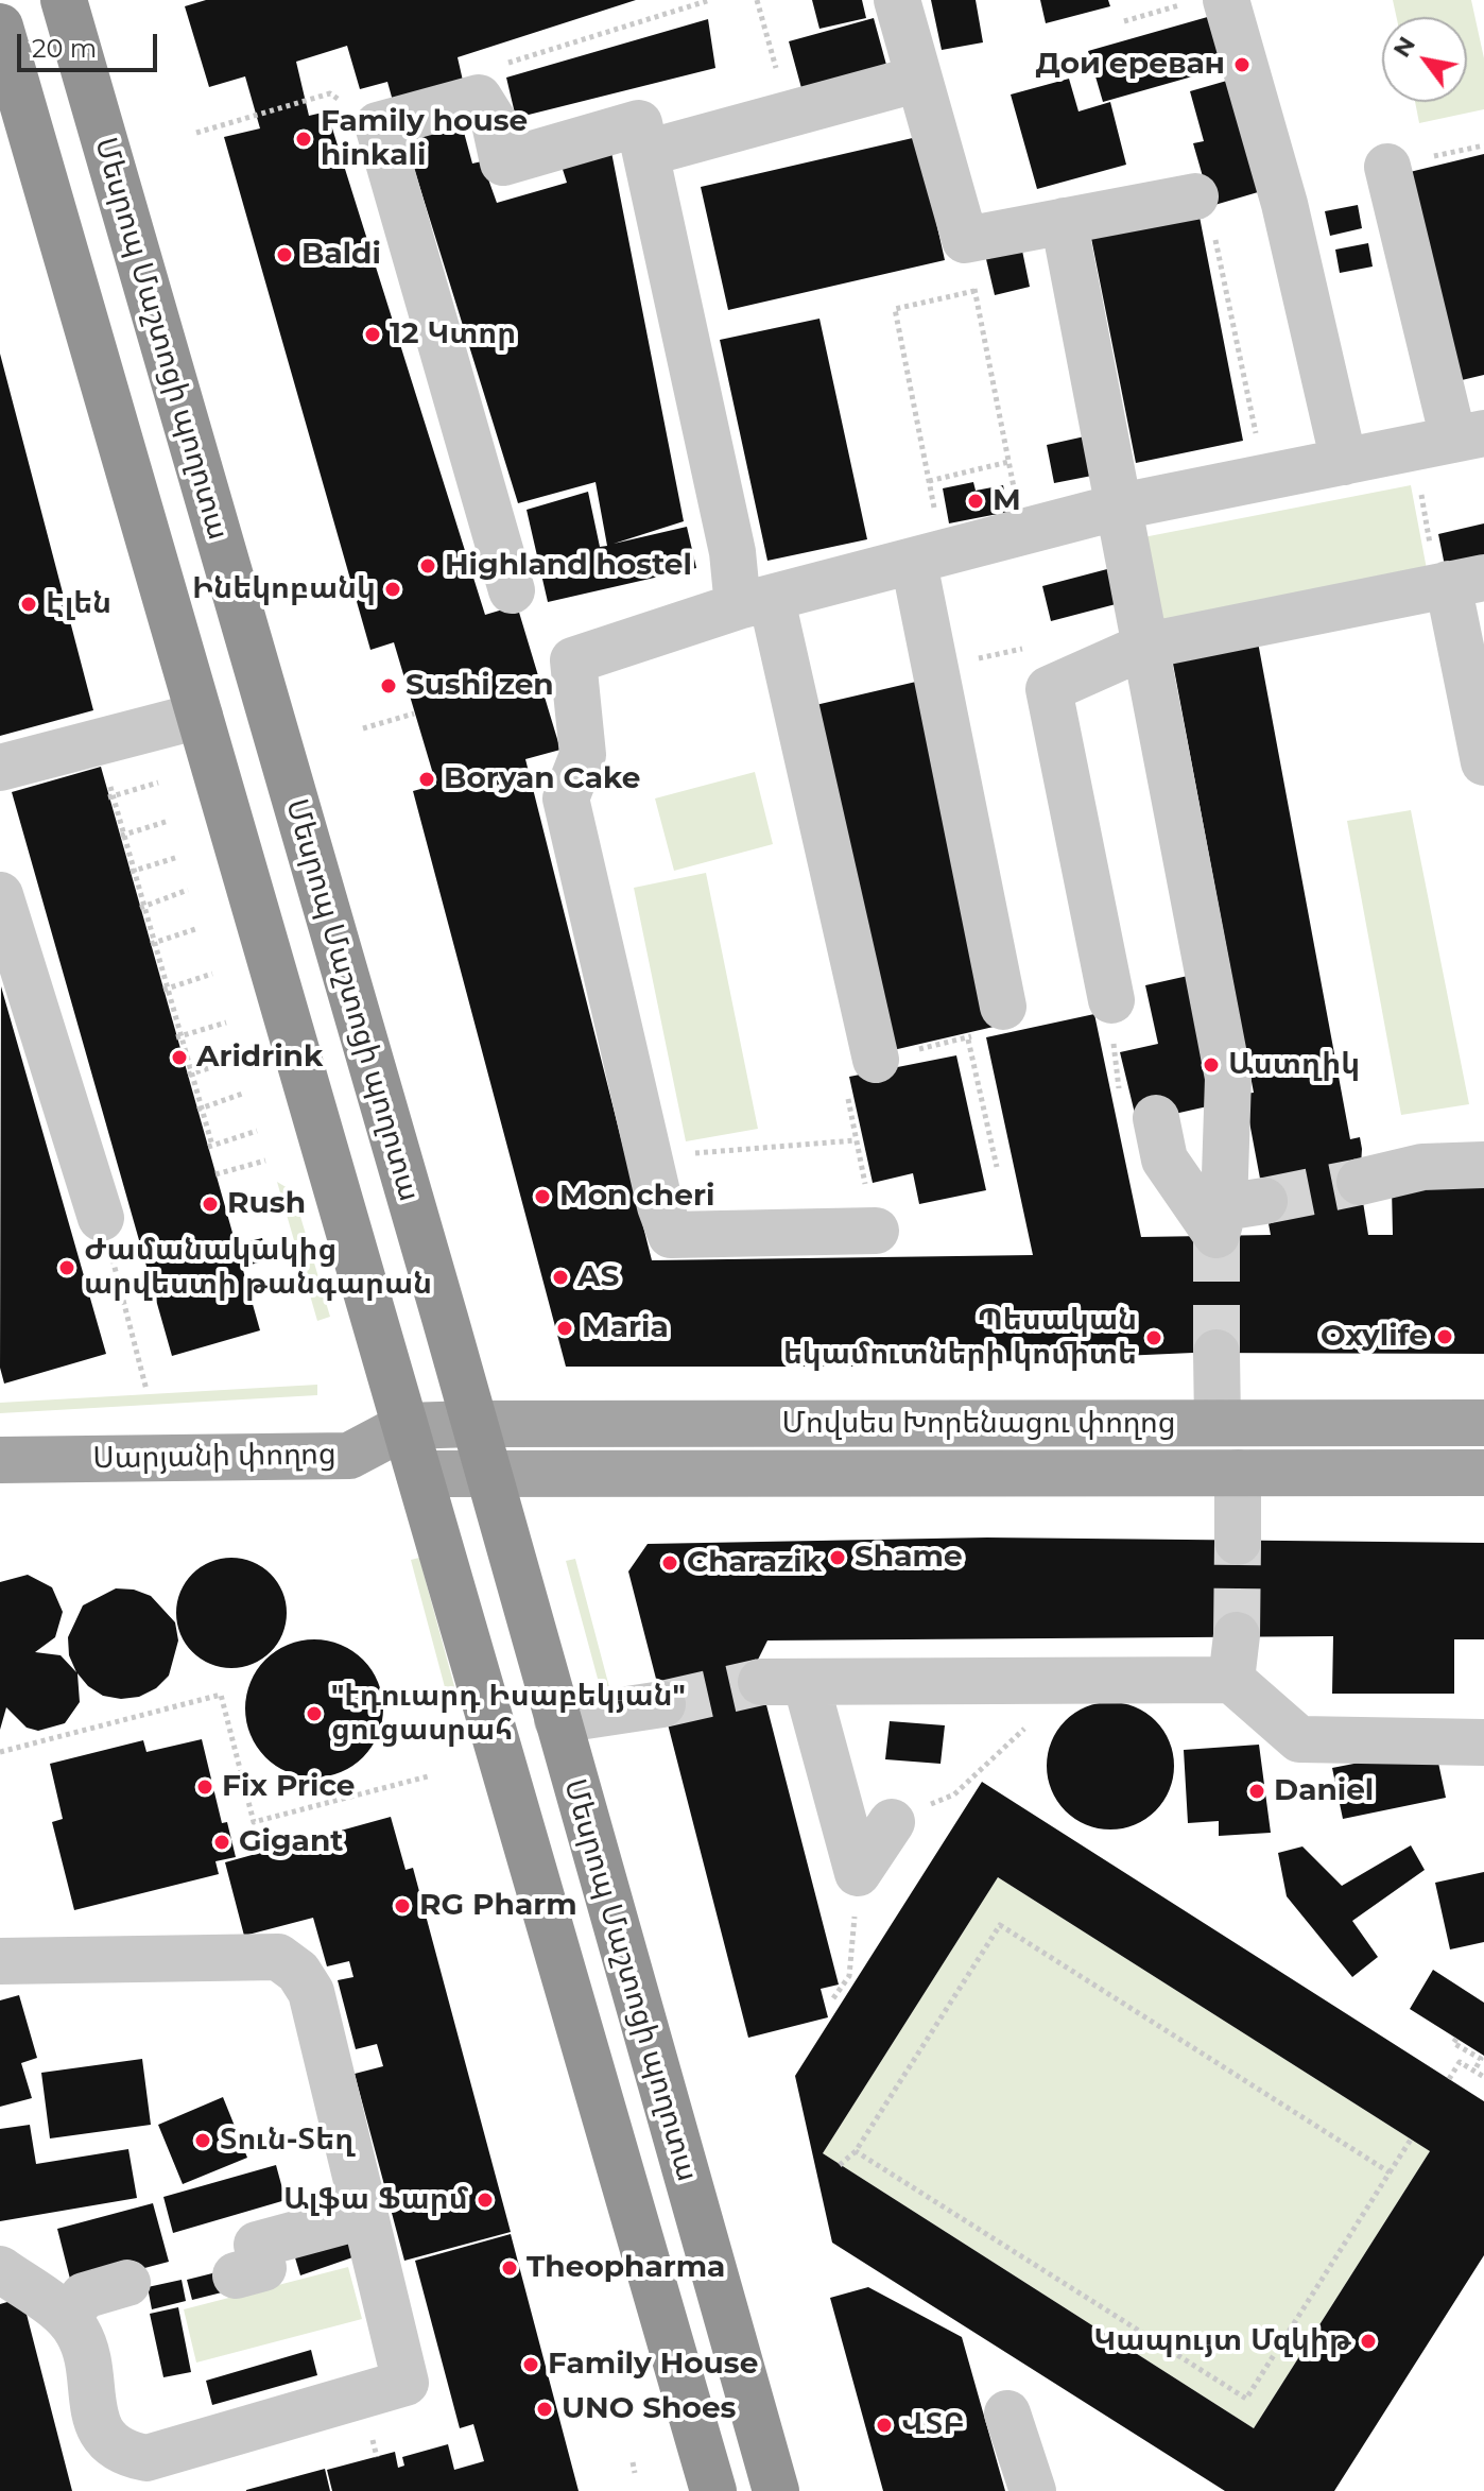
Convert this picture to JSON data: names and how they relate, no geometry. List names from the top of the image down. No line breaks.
{"streets":{"highway":["Մեսրոպ Մաշտոցի պողոտա"],"main road":["Մովսես Խորենացու փողոց","Սարյանի փողոց"]},"crossings":[["Մեսրոպ Մաշտոցի պողոտա","Մովսես Խորենացու փողոց"],["Մեսրոպ Մաշտոցի պողոտա","Սարյանի փողոց"],["Մովսես Խորենացու փողոց","Սարյանի փողոց"]],"places":["Дои ереван","Family house hinkali","Baldi","12 Կտոր","M","Highland hostel","Ինեկոբանկ","Էլեն","Sushi zen","Boryan Cake","Aridrink","Աստղիկ","Mon cheri","Rush","Ժամանակակից արվեստի թանգարան","AS","Maria","Oxylife","Պեսական եկամուտների կոմիտե","Shame","Charazik","\"էդուարդ Իսաբեկյան\" ցուցասրահ","Fix Price","Daniel","Gigant","RG Pharm","Տուն-Տեղ","Ալֆա Ֆարմ","Theopharma","Կապույտ Մզկիթ","Family House","UNO Shoes","ՎՏԲ"],"scale_bar":"20 m","north":"top left"}
